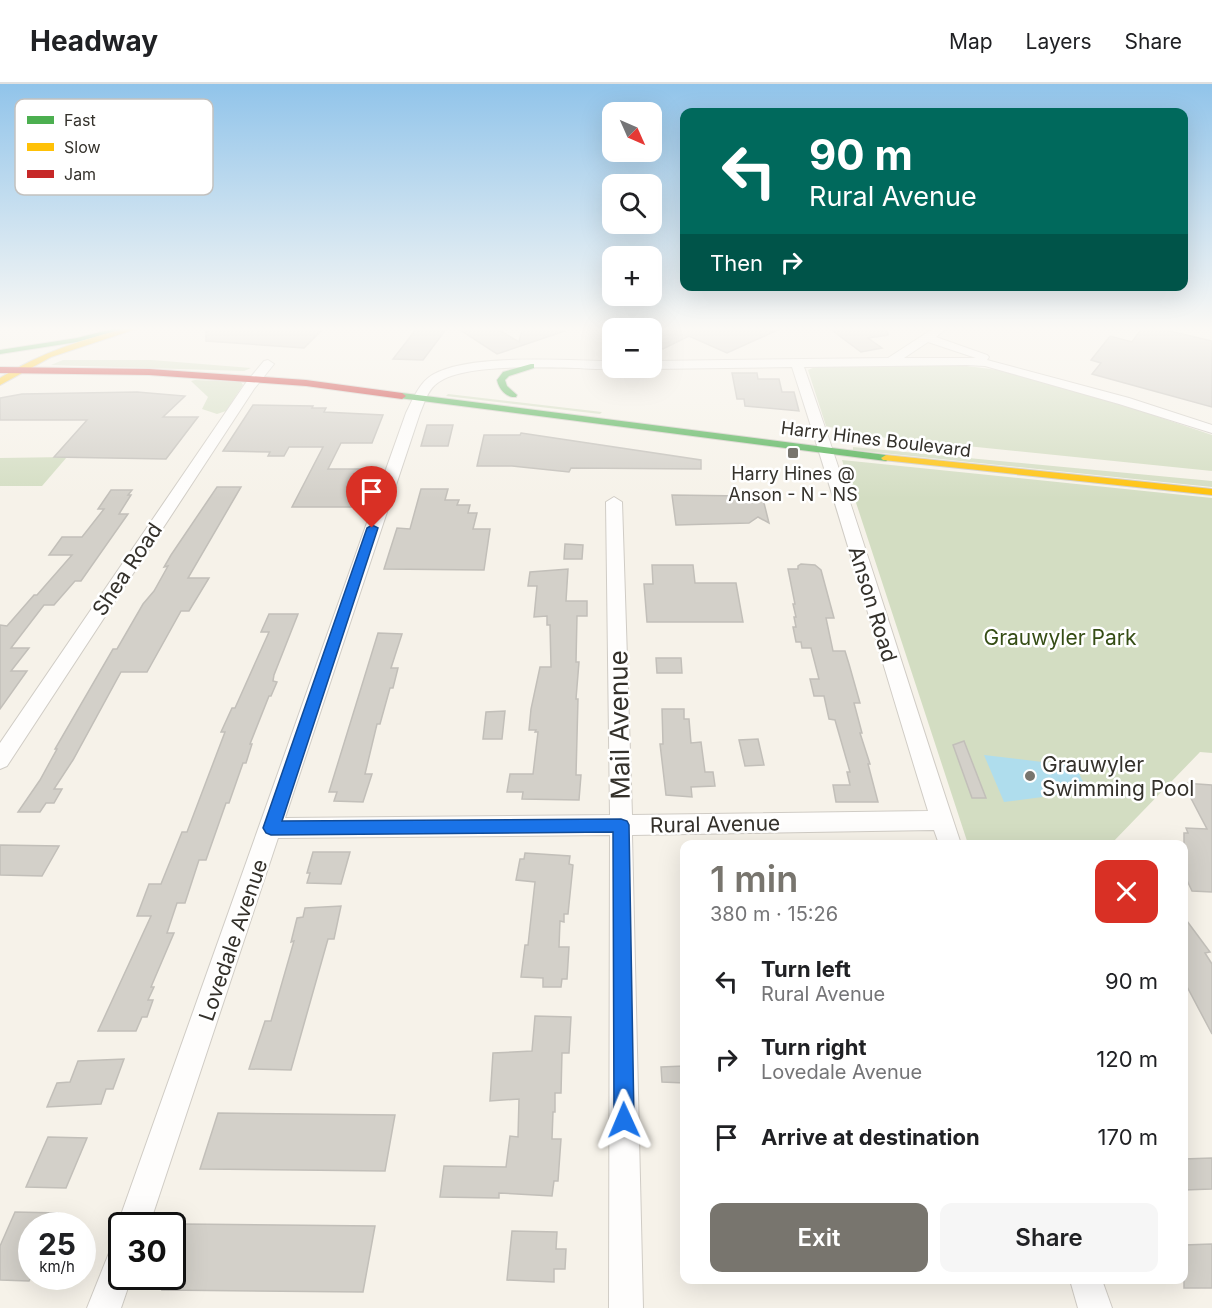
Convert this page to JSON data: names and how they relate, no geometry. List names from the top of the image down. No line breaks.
{"streets":{"main road":["Harry Hines Boulevard"],"street":["Shea Road","Anson Road","Mail Avenue","Rural Avenue","Lovedale Avenue"]},"crossings":[["Harry Hines Boulevard","Anson Road"],["Harry Hines Boulevard","Lovedale Avenue"],["Anson Road","Rural Avenue"],["Mail Avenue","Rural Avenue"],["Rural Avenue","Lovedale Avenue"]],"parks":["Grauwyler Park"],"places":{"transit":["Harry Hines @ Anson - N - NS"],"other":["Grauwyler Swimming Pool"]},"legend":["Fast","Slow","Jam"],"north":"bottom right","page":{"header":"Headway","nav":["Map","Layers","Share"],"map_buttons":["+","−"],"turn":["90 m","Rural Avenue"],"then":"Then","heading":["1 min","380 m · 15:26"],"list":[{"name":"Turn left","note":"Rural Avenue","value":"90 m"},{"name":"Turn right","note":"Lovedale Avenue","value":"120 m"},{"name":"Arrive at destination","value":"170 m"}],"buttons":["Exit","Share"],"speed":"25 km/h","limit":"30"}}
